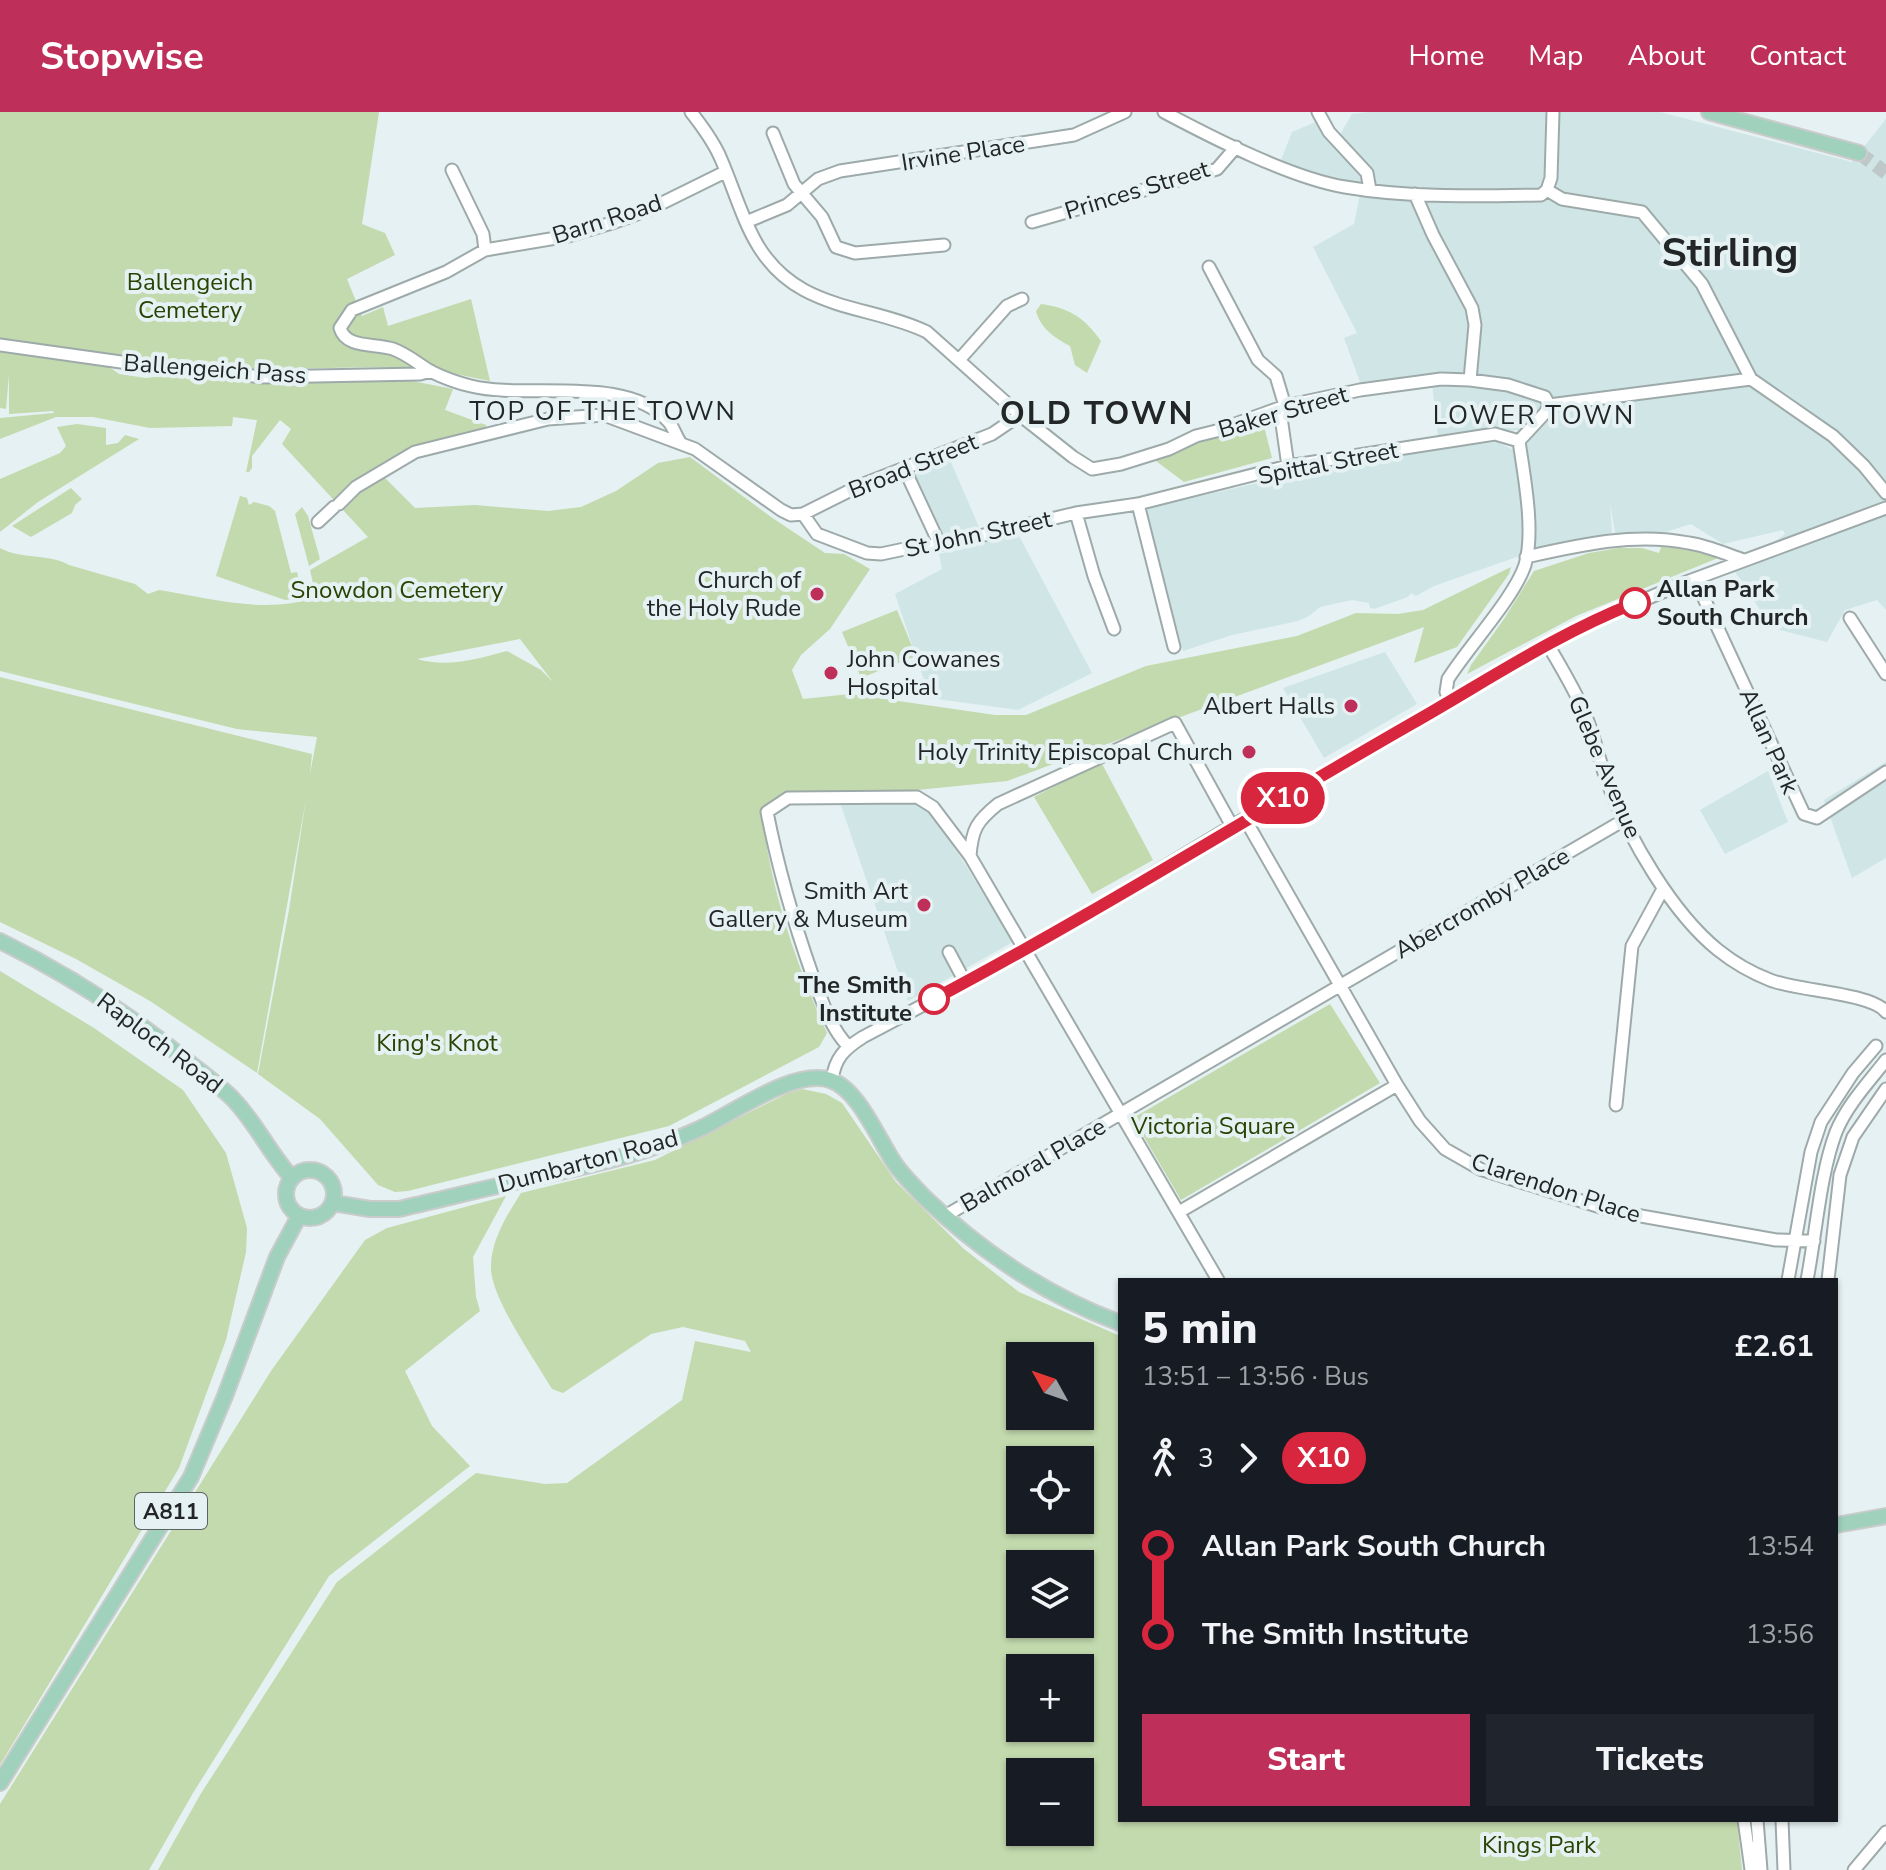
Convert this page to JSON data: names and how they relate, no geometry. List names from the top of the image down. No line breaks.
{"streets":{"main road":["Raploch Road","Dumbarton Road","A811"],"street":["Irvine Place","Princes Street","Barn Road","Ballengeich Pass","Baker Street","Spittal Street","Broad Street","St John Street","Allan Park","Glebe Avenue","Abercromby Place","Balmoral Place","Clarendon Place"]},"crossings":[["Irvine Place","Baker Street"],["Barn Road","Ballengeich Pass"],["Barn Road","Baker Street"],["Baker Street","Broad Street"],["Spittal Street","St John Street"],["Broad Street","St John Street"],["Glebe Avenue","Abercromby Place"],["Abercromby Place","Clarendon Place"],["Raploch Road","Dumbarton Road"],["Raploch Road","A811"],["Dumbarton Road","A811"]],"districts":["Stirling","TOP OF THE TOWN","OLD TOWN","LOWER TOWN"],"parks":["Ballengeich Cemetery","Snowdon Cemetery","King's Knot","Victoria Square","Kings Park"],"places":["Church of the Holy Rude","Allan Park South Church","John Cowanes Hospital","Albert Halls","Holy Trinity Episcopal Church","Smith Art Gallery & Museum","The Smith Institute"],"lines":["bus line X10"],"north":"top left","page":{"header":"Stopwise","nav":["Home","Map","About","Contact"],"on_map":"X10","heading":["5 min","13:51 – 13:56 · Bus","£2.61"],"map_buttons":["+","−"],"legs":["3","X10"],"list":[{"name":"Allan Park South Church","value":"13:54"},{"name":"The Smith Institute","value":"13:56"}],"buttons":["Start","Tickets"]}}
